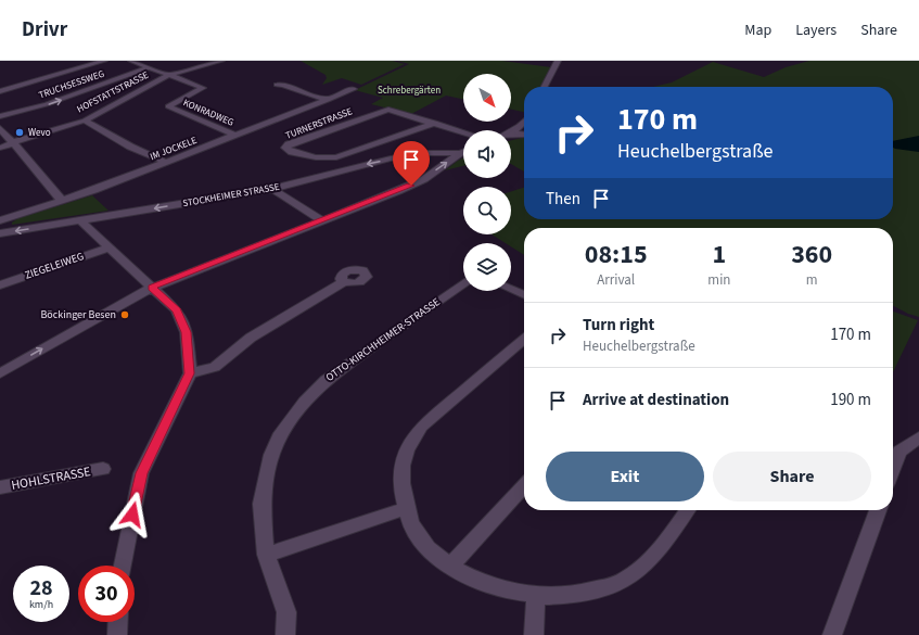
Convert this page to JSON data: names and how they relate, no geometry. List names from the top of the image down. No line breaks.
{"streets":{"street":["TRUCHSESSWEG","HOFSTATTSTRASSE","KONRADWEG","TURNERSTRASSE","IM JOCKELE","STOCKHEIMER STRASSE","ZIEGELEIWEG","OTTO-KIRCHHEIMER-STRASSE","HOHLSTRASSE"]},"crossings":[["HOFSTATTSTRASSE","KONRADWEG"],["KONRADWEG","IM JOCKELE"]],"parks":["Schrebergärten"],"places":["Wevo","Böckinger Besen"],"north":"bottom right","page":{"header":"Drivr","nav":["Map","Layers","Share"],"turn":["170 m","Heuchelbergstraße"],"then":"Then","eta":["08:15","Arrival","1","min","360","m"],"list":[{"name":"Turn right","note":"Heuchelbergstraße","value":"170 m"},{"name":"Arrive at destination","value":"190 m"}],"buttons":["Exit","Share"],"speed":"28 km/h","limit":"30"}}
